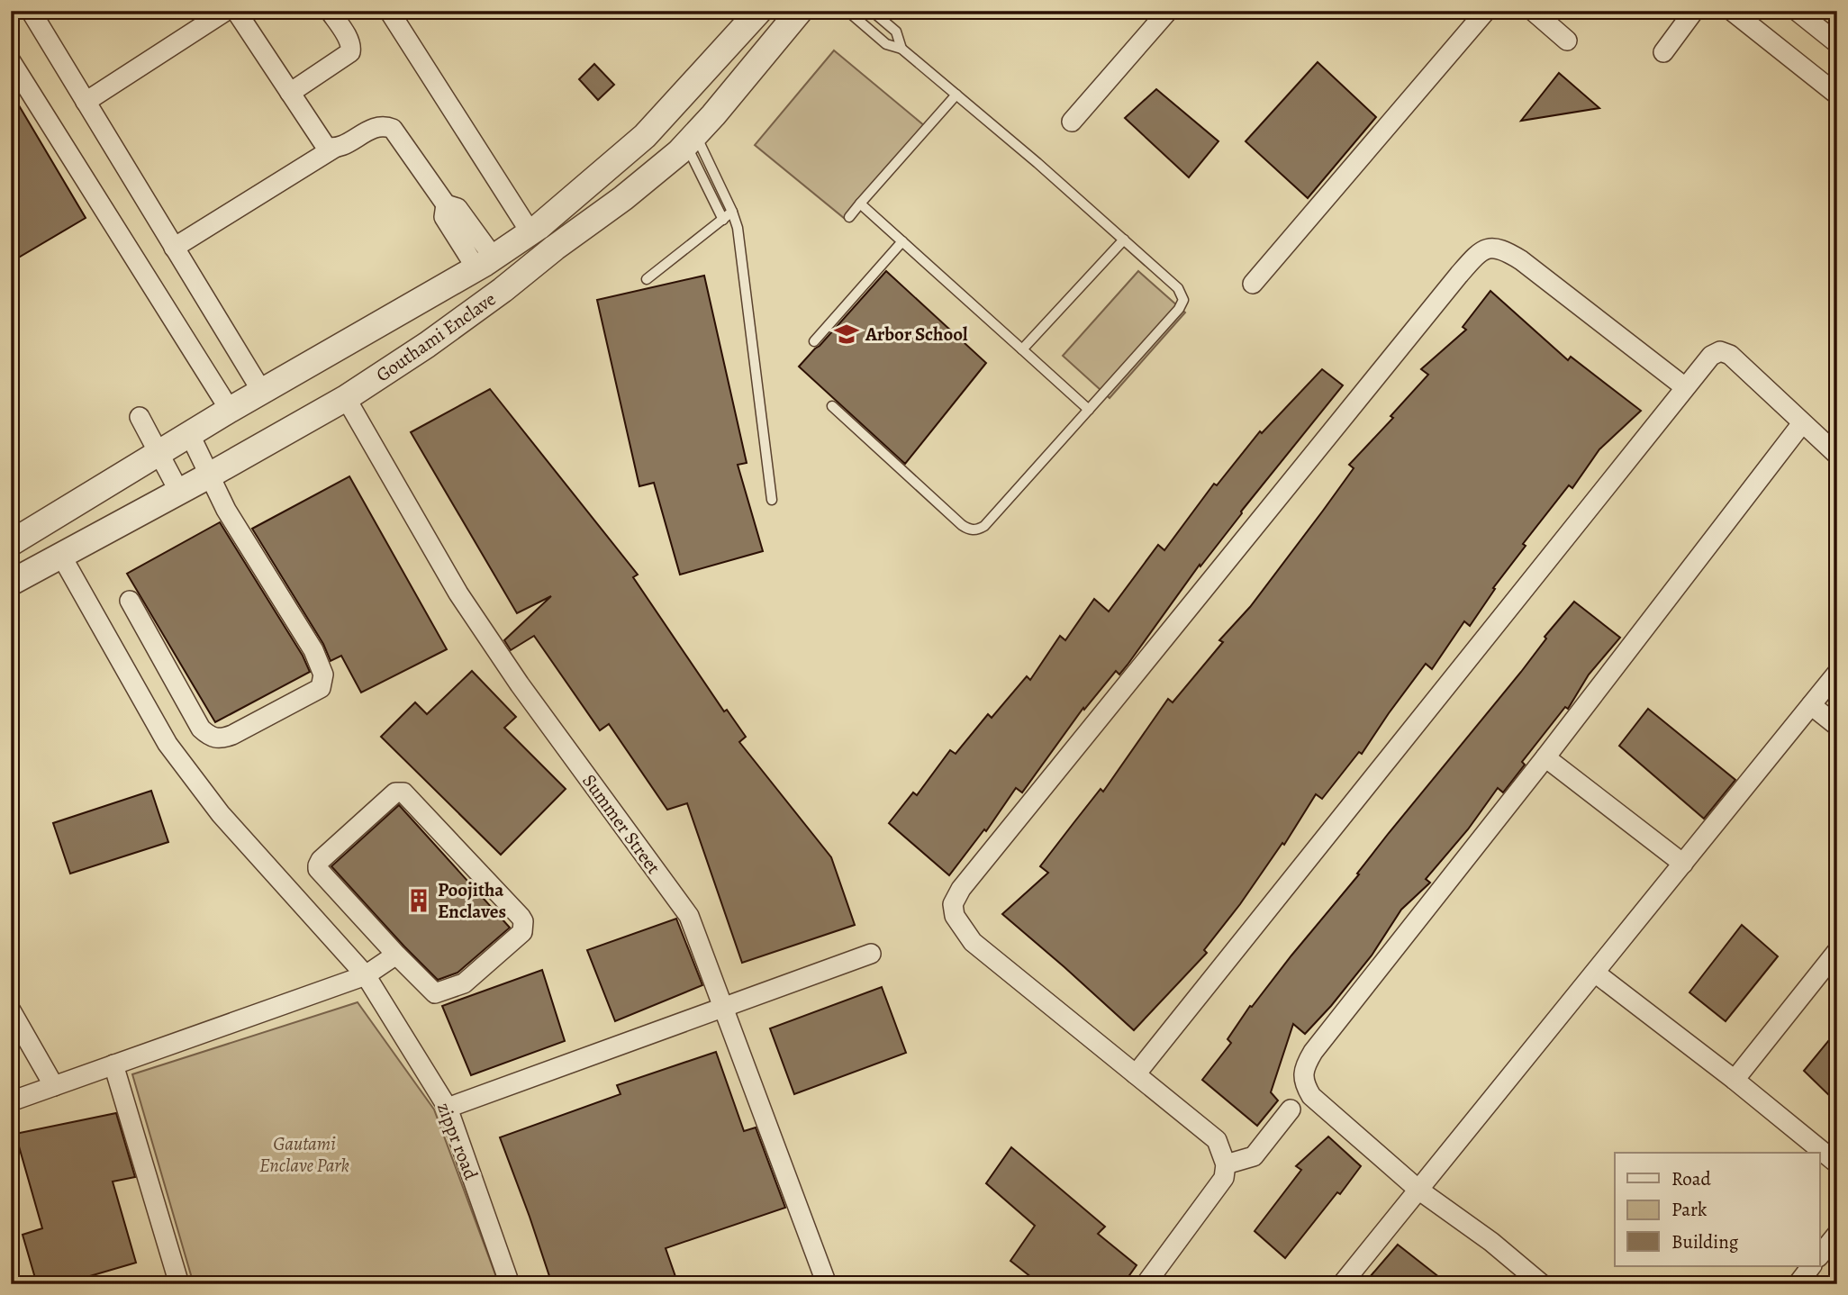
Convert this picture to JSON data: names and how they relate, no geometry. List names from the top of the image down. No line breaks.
{"streets":{"street":["Gouthami Enclave","Summer Street","zippr road"]},"crossings":[["Gouthami Enclave","Summer Street"],["Gouthami Enclave","zippr road"]],"parks":["Gautami Enclave Park"],"places":{"school or university":["Arbor School"],"building":["Poojitha Enclaves"]},"legend":["Road","Park","Building"]}
